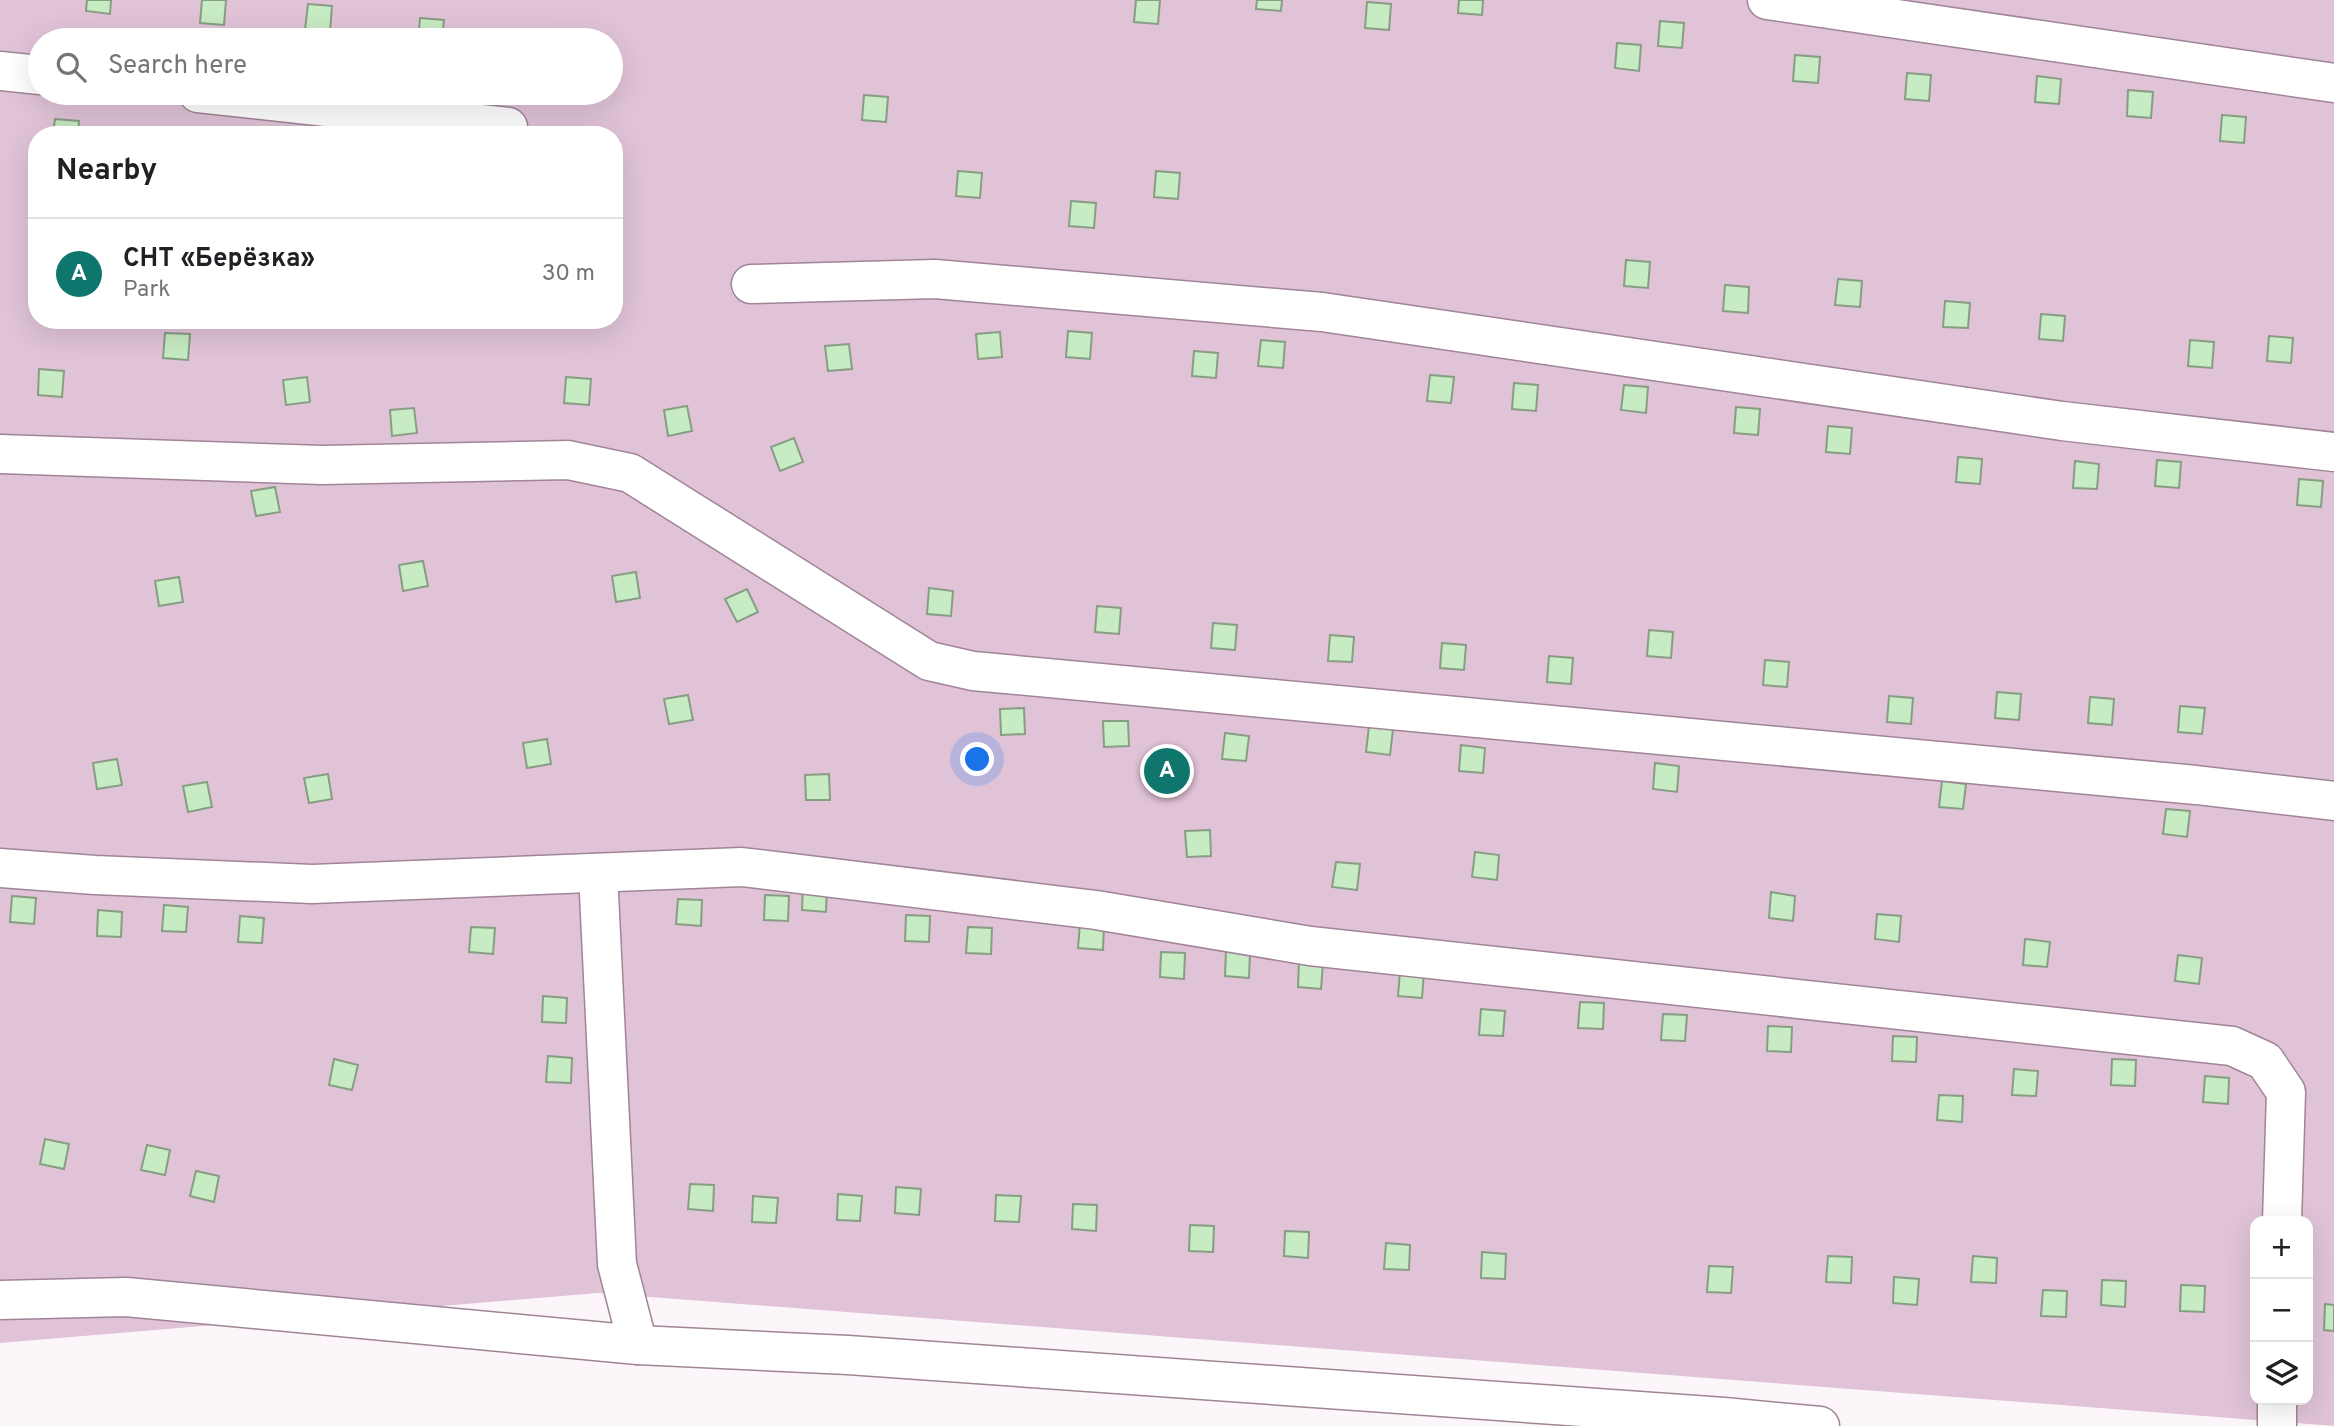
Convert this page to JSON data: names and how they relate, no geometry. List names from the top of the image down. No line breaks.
{"page":{"search":"Search here","heading":"Nearby","list":[{"mark":"A","name":"СНТ «Берёзка»","note":"Park","value":"30 m"}],"pins":"A","map_buttons":["+","−"]}}
